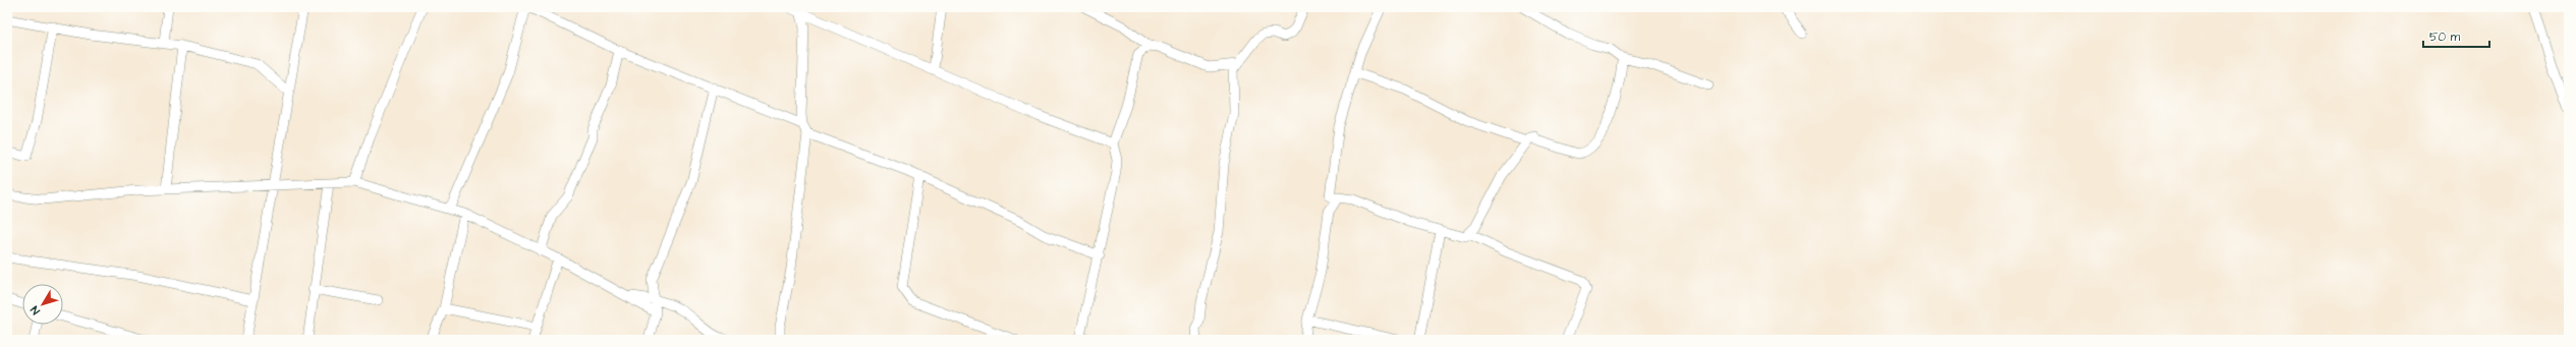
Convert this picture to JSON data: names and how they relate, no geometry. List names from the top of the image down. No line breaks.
{"scale_bar":"50 m","north":"bottom left"}
